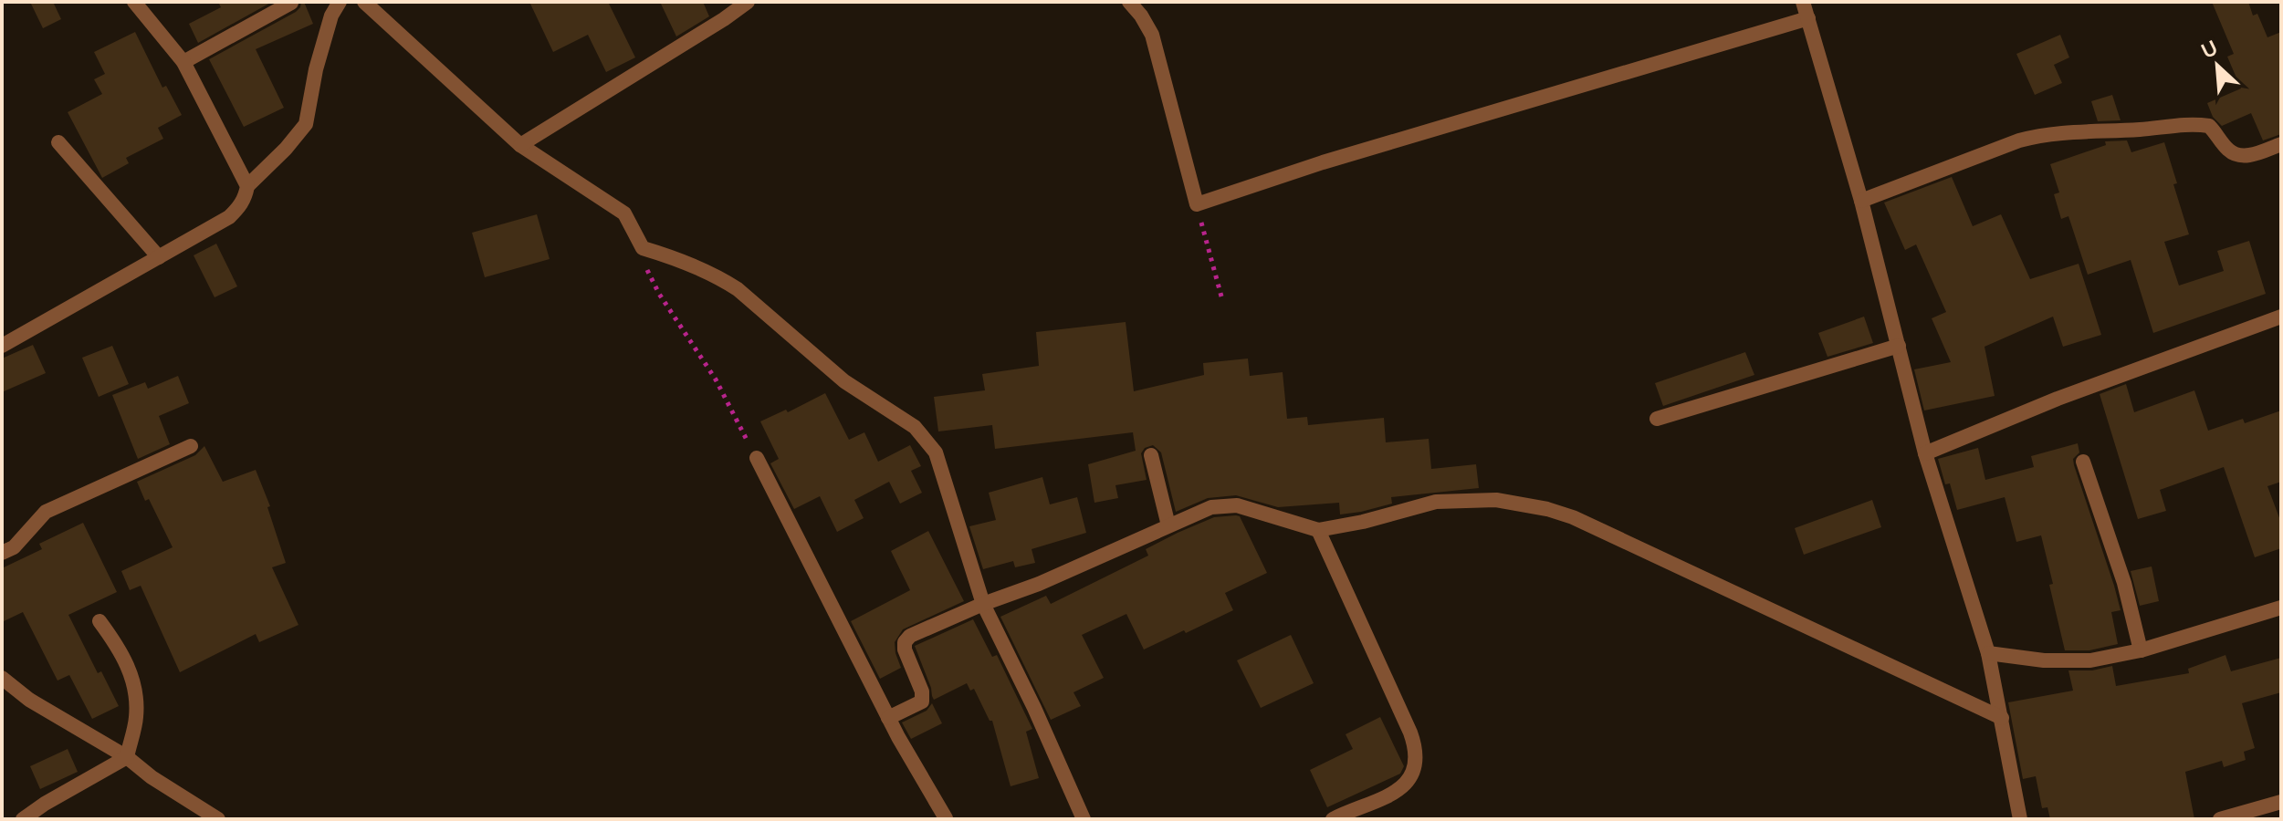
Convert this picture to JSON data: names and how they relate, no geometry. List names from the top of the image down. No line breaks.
{"north":"top left"}
